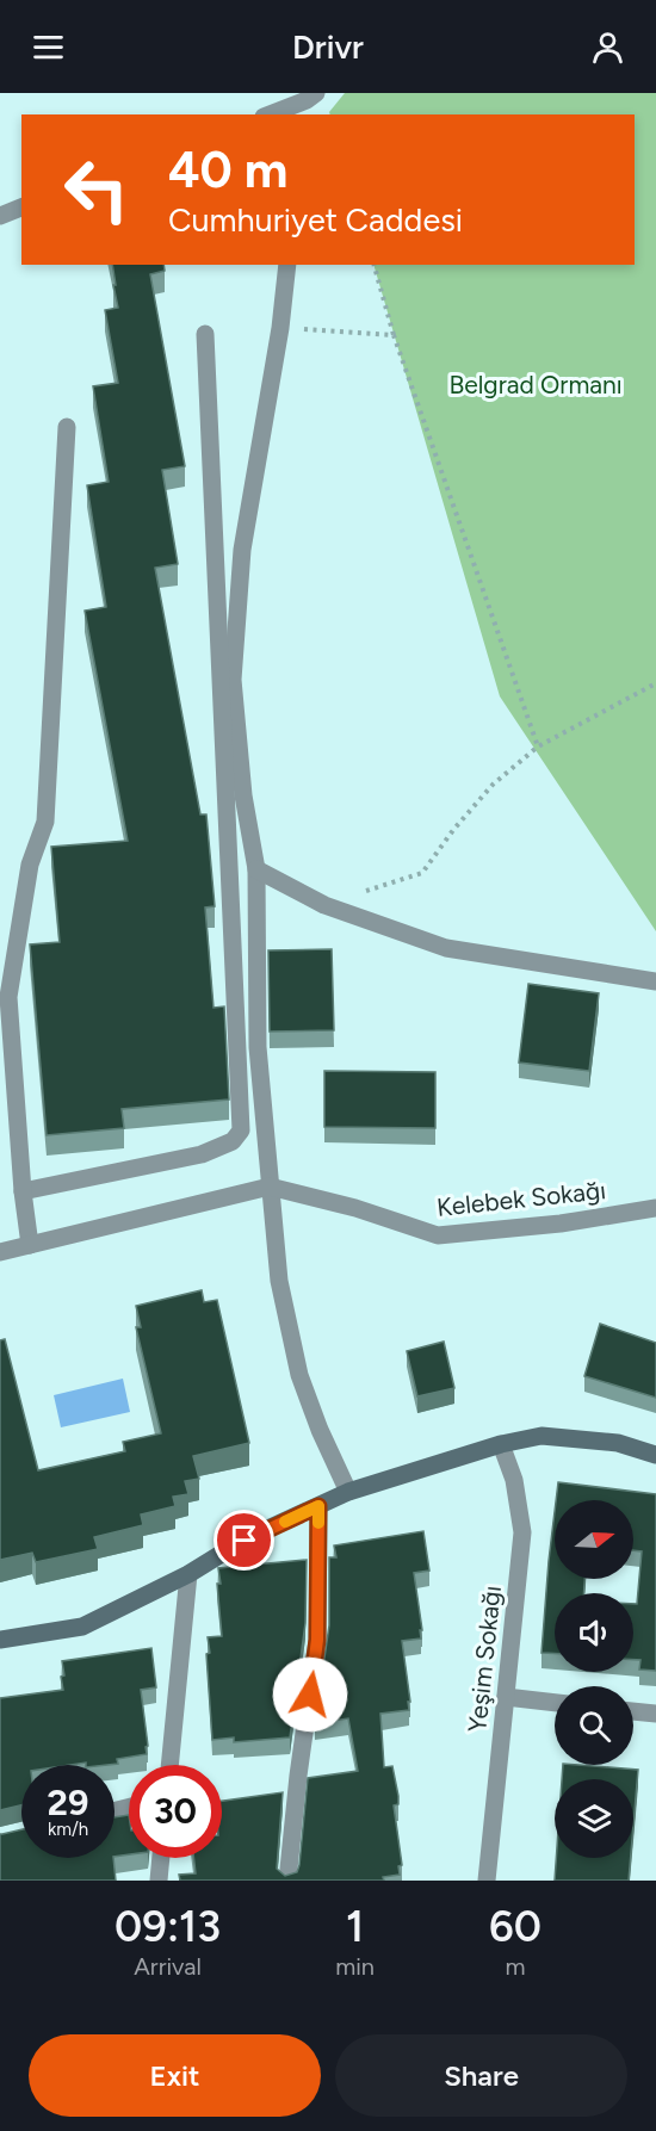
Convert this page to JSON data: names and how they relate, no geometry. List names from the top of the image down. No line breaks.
{"streets":{"street":["Kelebek Sokağı","Yeşim Sokağı"]},"parks":["Belgrad Ormanı"],"north":"right","page":{"header":"Drivr","turn":["40 m","Cumhuriyet Caddesi"],"speed":"29 km/h","limit":"30","eta":["09:13","Arrival","1","min","60","m"],"buttons":["Exit","Share"]}}
